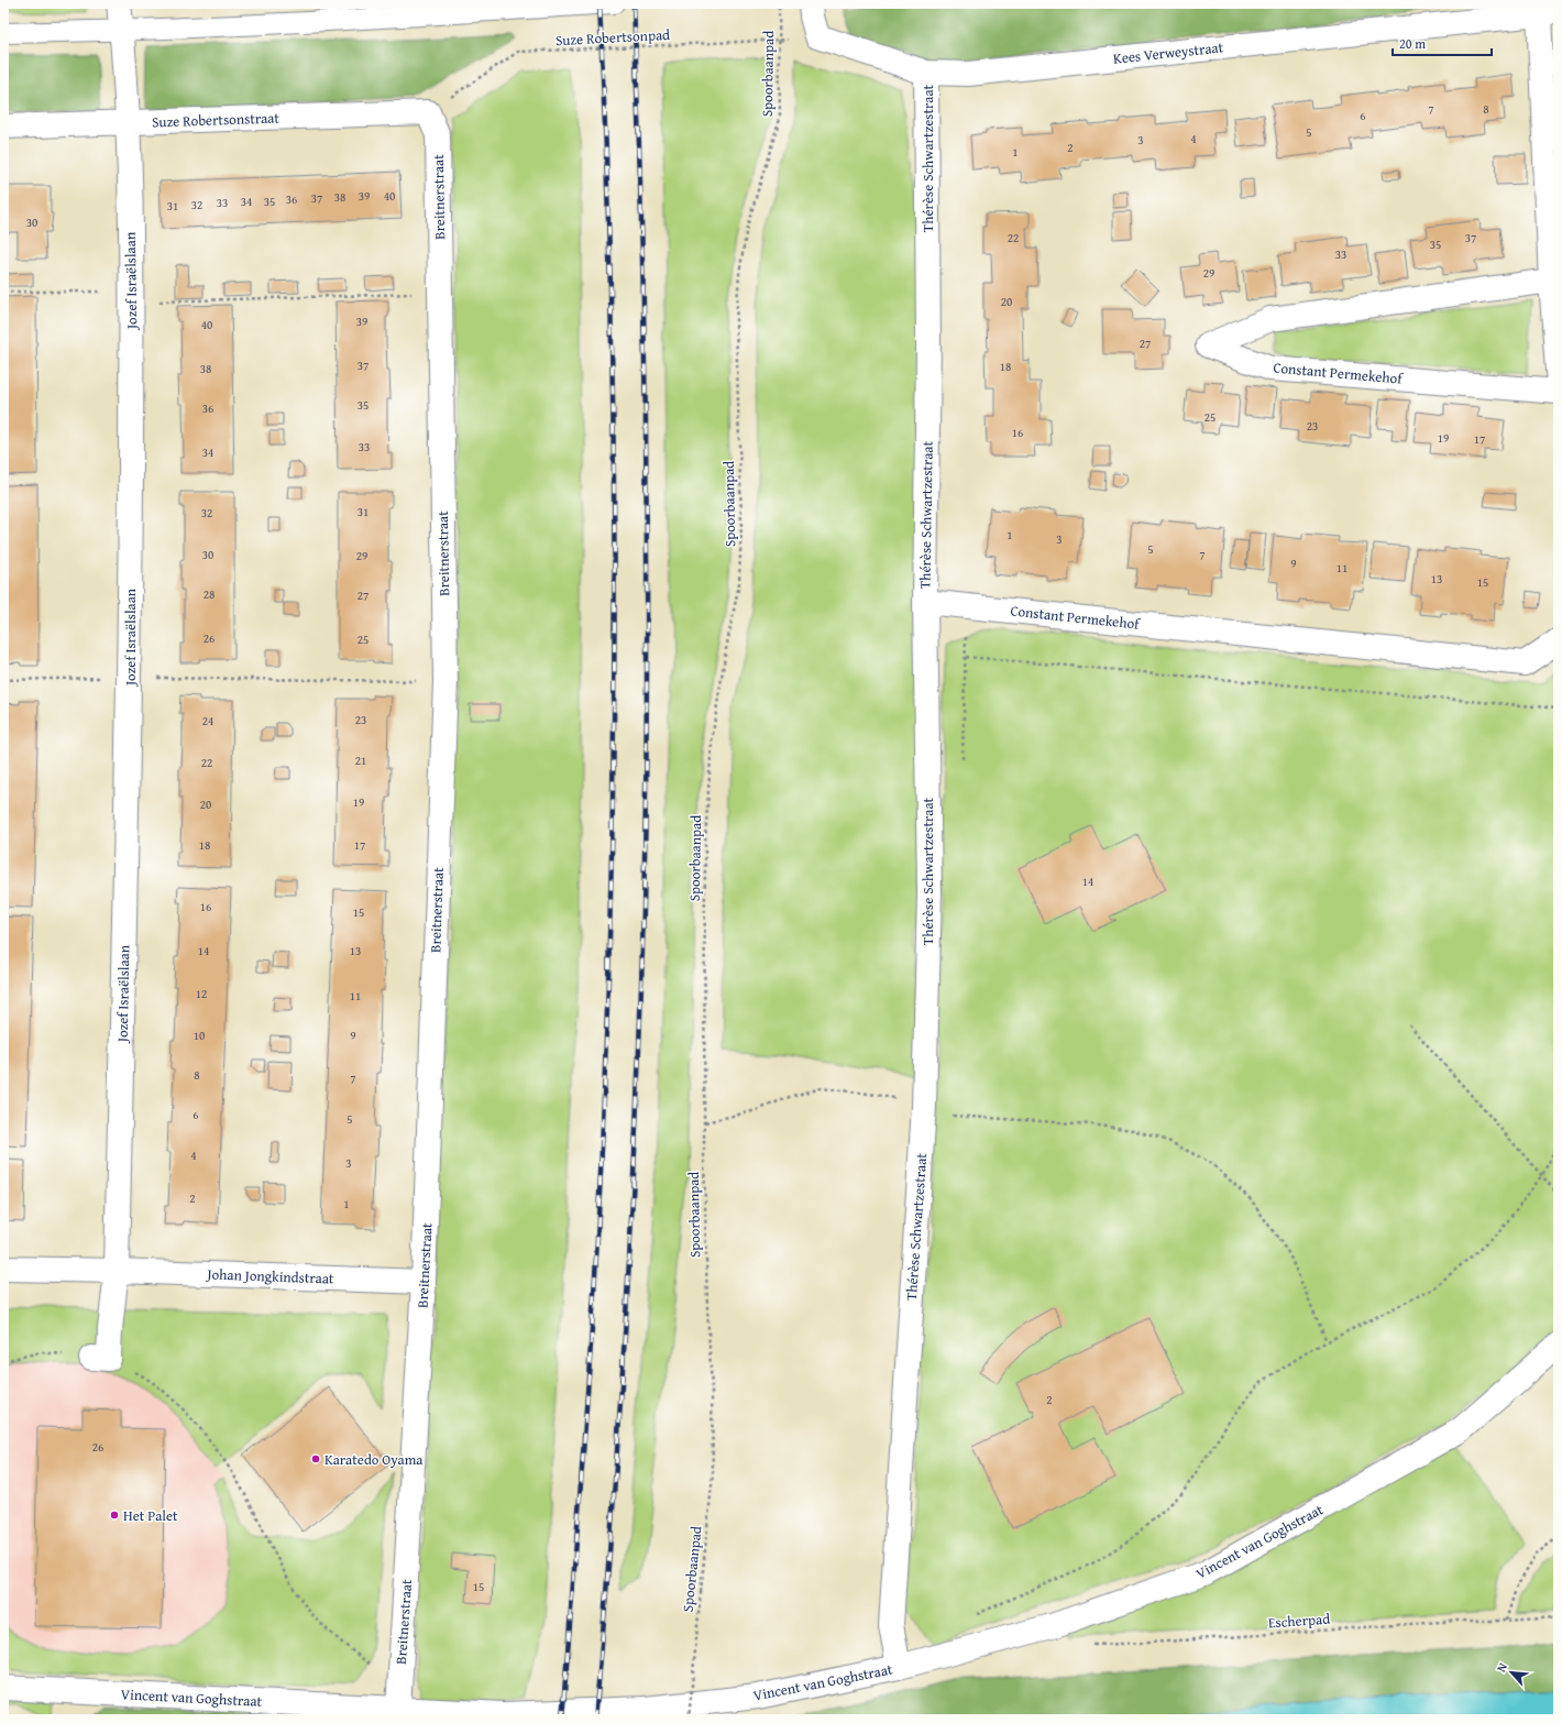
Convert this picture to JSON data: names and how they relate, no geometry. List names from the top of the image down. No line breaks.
{"streets":{"street":["Kees Verweystraat","Suze Robertsonstraat","Thérèse Schwartzestraat","Breitnerstraat","Jozef Israëlslaan","Constant Permekehof","Johan Jongkindstraat","Vincent van Goghstraat"],"path":["Suze Robertsonpad","Spoorbaanpad","Escherpad"]},"crossings":[["Suze Robertsonpad","Kees Verweystraat"],["Suze Robertsonpad","Spoorbaanpad"],["Suze Robertsonpad","Suze Robertsonstraat"],["Suze Robertsonpad","Breitnerstraat"],["Kees Verweystraat","Thérèse Schwartzestraat"],["Suze Robertsonstraat","Breitnerstraat"],["Suze Robertsonstraat","Jozef Israëlslaan"],["Thérèse Schwartzestraat","Constant Permekehof"],["Thérèse Schwartzestraat","Vincent van Goghstraat"],["Breitnerstraat","Johan Jongkindstraat"],["Breitnerstraat","Vincent van Goghstraat"],["Jozef Israëlslaan","Johan Jongkindstraat"]],"places":["Karatedo Oyama","Het Palet"],"house_numbers":["7","8","6","5","4","3","2","1","39","40","38","37","36","34","35","33","32","31","30","22","37","35","33","29","20","39","40","27","37","18","38","35","36","25","23","16","19","17","33","34","31","32","1","3","5","30","7","29","9","11","13","15","28","27","26","25","23","24","21","22","19","20","18","17","14","16","15","14","13","12","11","10","9","8","7","6","5","4","3","2","1","2","26","15"],"scale_bar":"20 m","north":"top left"}
